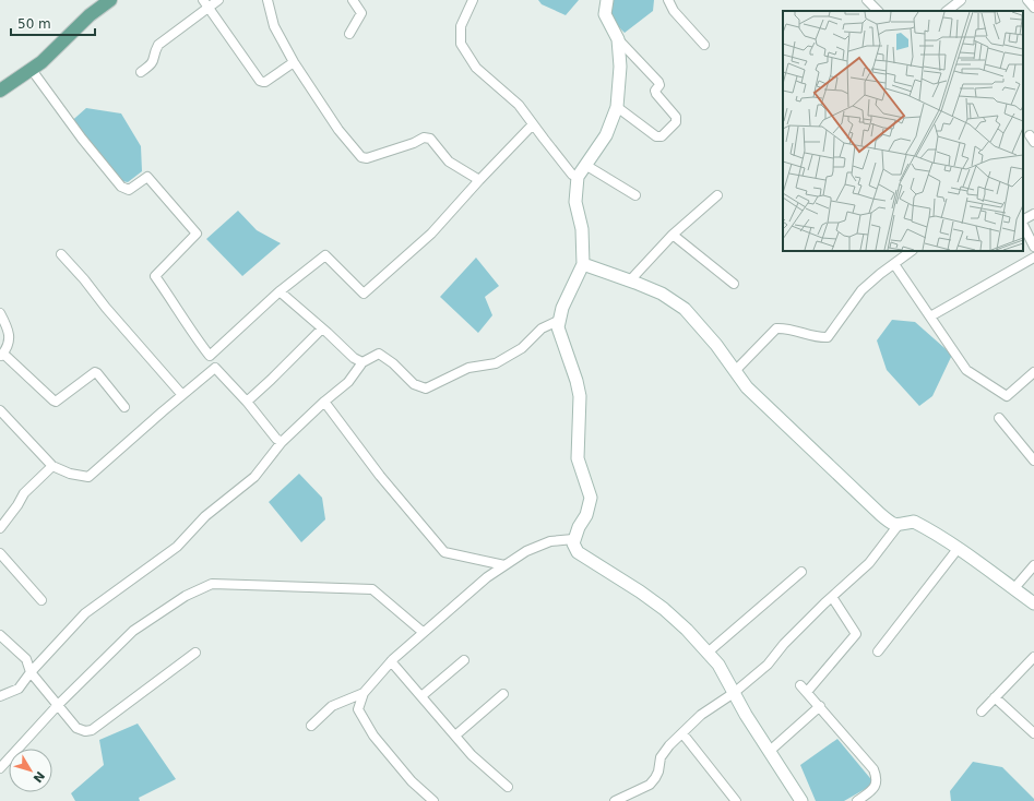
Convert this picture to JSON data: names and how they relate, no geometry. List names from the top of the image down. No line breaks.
{"scale_bar":"50 m","north":"bottom right"}
